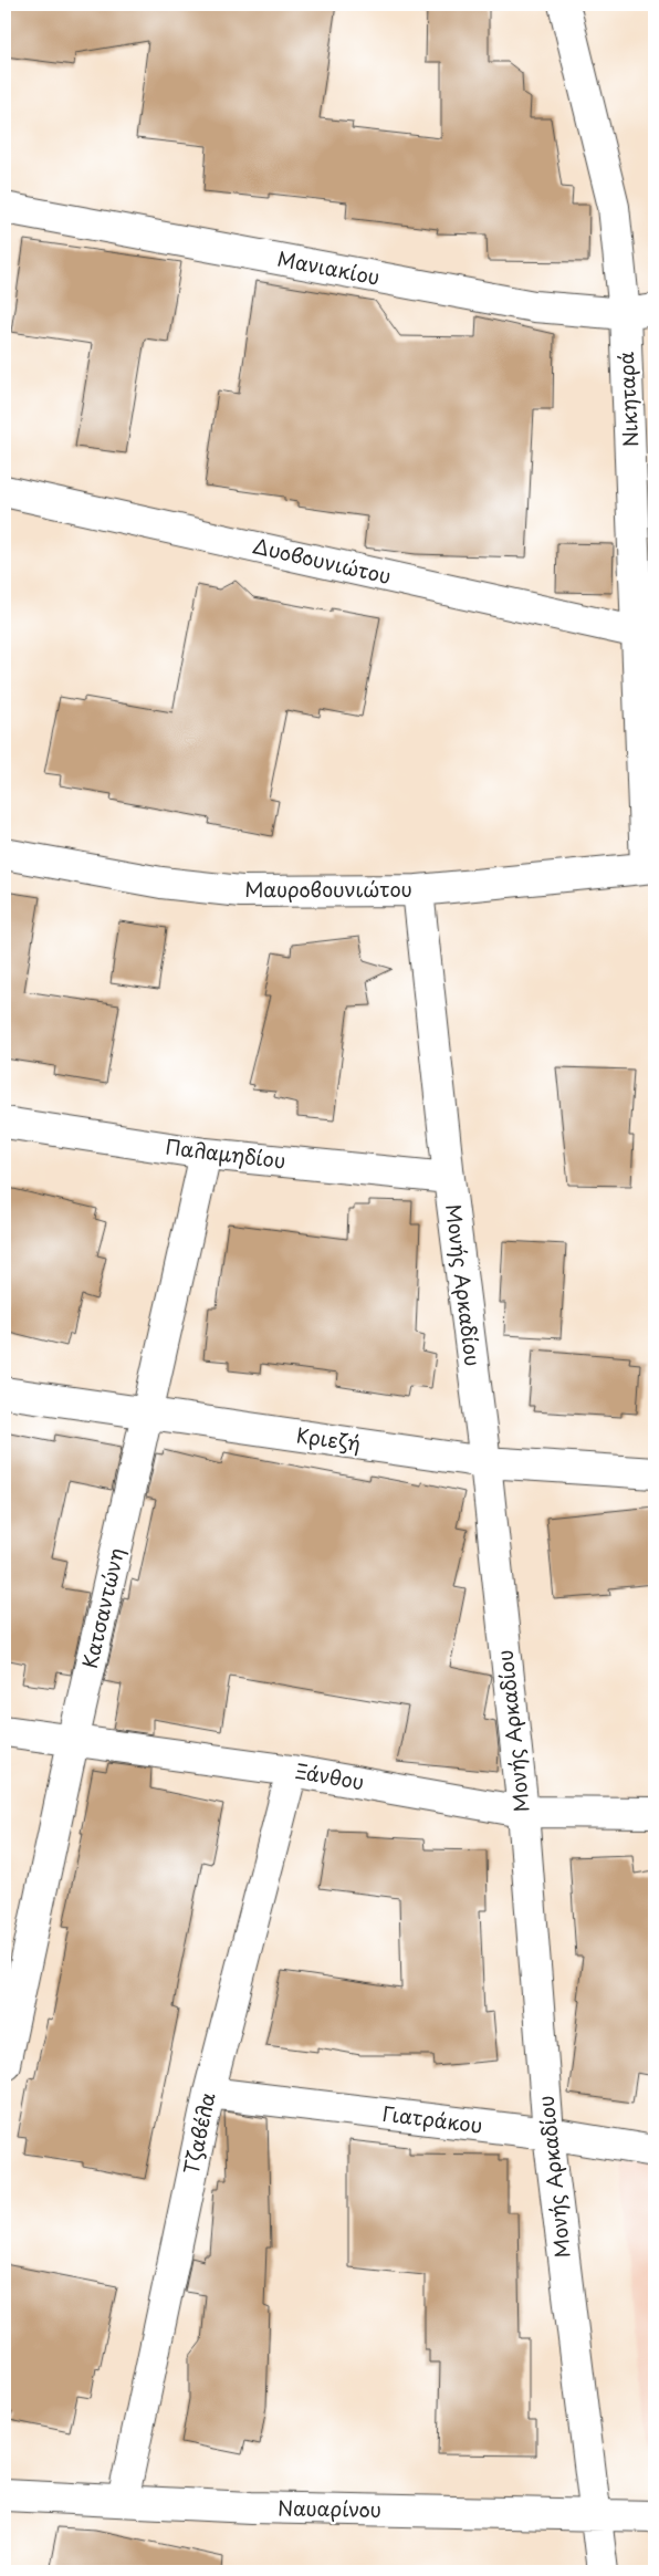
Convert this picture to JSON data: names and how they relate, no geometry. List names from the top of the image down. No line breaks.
{"streets":{"street":["Μανιακίου","Νικηταρά","Δυοβουνιώτου","Μαυροβουνιώτου","Παλαμηδίου","Μονής Αρκαδίου","Κριεζή","Κατσαντώνη","Ξάνθου","Γιατράκου","Τζαβέλα","Ναυαρίνου"]},"crossings":[["Μανιακίου","Νικηταρά"],["Νικηταρά","Δυοβουνιώτου"],["Νικηταρά","Μαυροβουνιώτου"],["Μαυροβουνιώτου","Μονής Αρκαδίου"],["Παλαμηδίου","Μονής Αρκαδίου"],["Παλαμηδίου","Κατσαντώνη"],["Μονής Αρκαδίου","Κριεζή"],["Μονής Αρκαδίου","Ξάνθου"],["Μονής Αρκαδίου","Γιατράκου"],["Μονής Αρκαδίου","Ναυαρίνου"],["Κριεζή","Κατσαντώνη"],["Κατσαντώνη","Ξάνθου"],["Ξάνθου","Τζαβέλα"],["Γιατράκου","Τζαβέλα"],["Τζαβέλα","Ναυαρίνου"]]}
